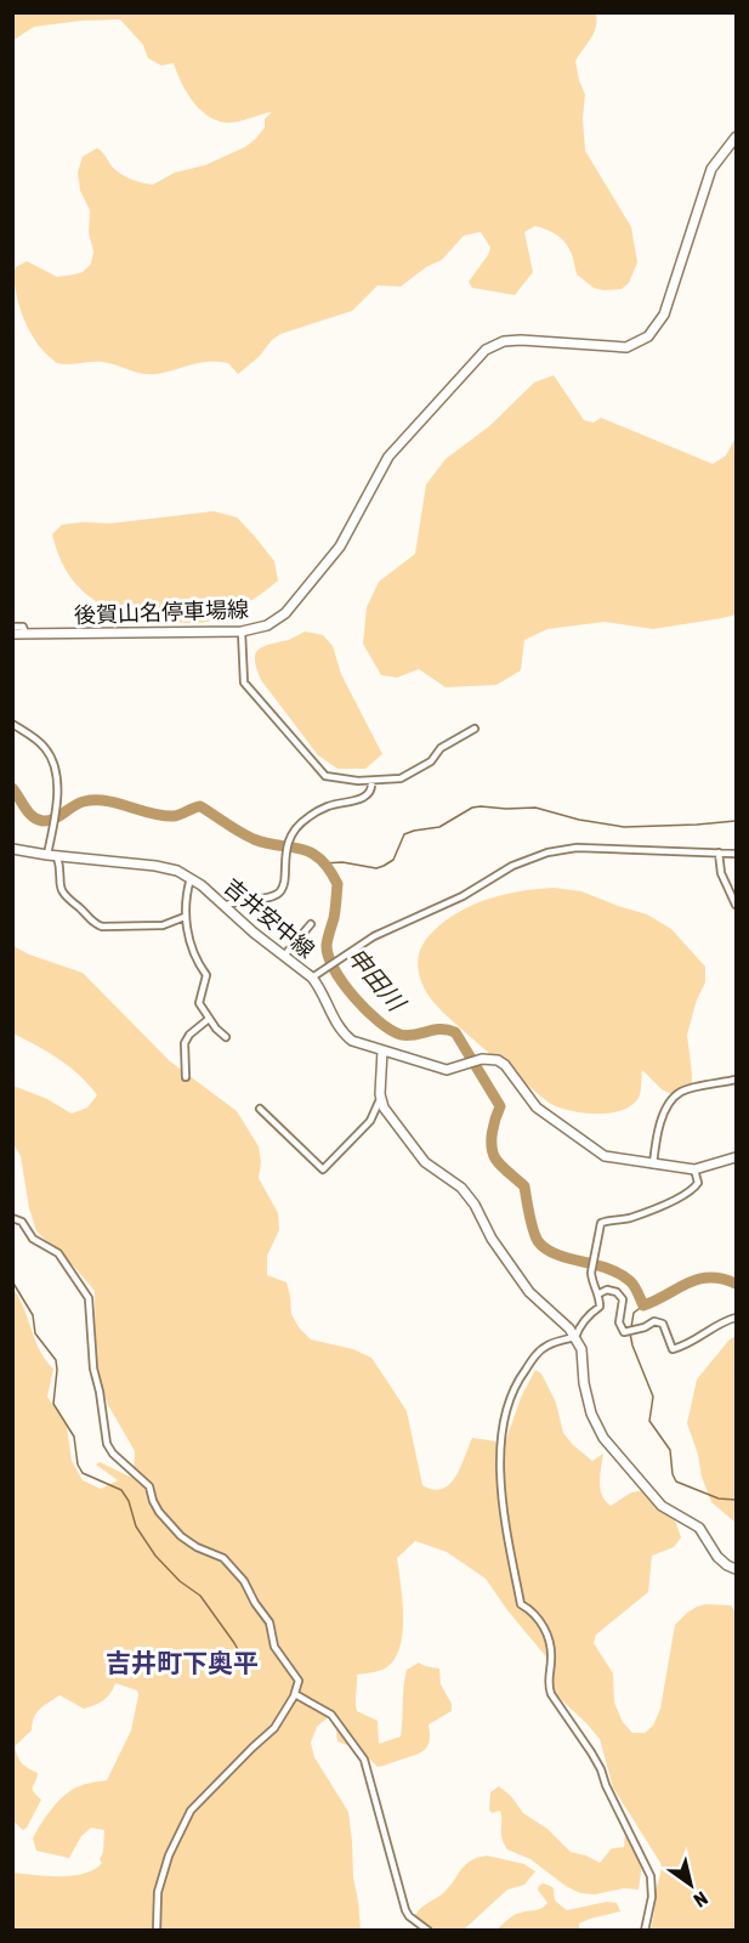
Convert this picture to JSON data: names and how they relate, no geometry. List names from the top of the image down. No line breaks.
{"streets":{"main road":["後賀山名停車場線","吉井安中線"]},"districts":["吉井町下奥平"],"water":["申田川"],"north":"bottom right"}
